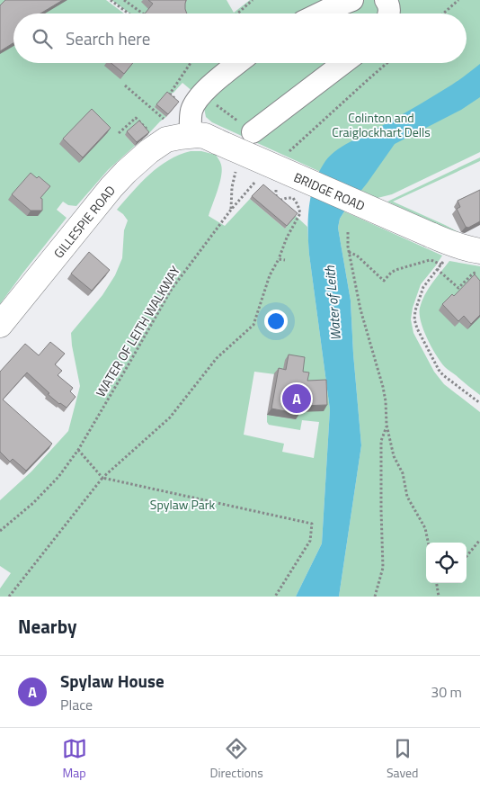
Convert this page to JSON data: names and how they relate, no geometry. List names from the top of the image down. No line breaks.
{"streets":{"main road":["BRIDGE ROAD","GILLESPIE ROAD"],"path":["WATER OF LEITH WALKWAY"]},"crossings":[["BRIDGE ROAD","GILLESPIE ROAD"]],"water":["Water of Leith"],"parks":["Colinton and Craiglockhart Dells","Spylaw Park"],"page":{"search":"Search here","pins":"A","heading":"Nearby","list":[{"mark":"A","name":"Spylaw House","note":"Place","value":"30 m"}],"nav":["Map","Directions","Saved"]}}
